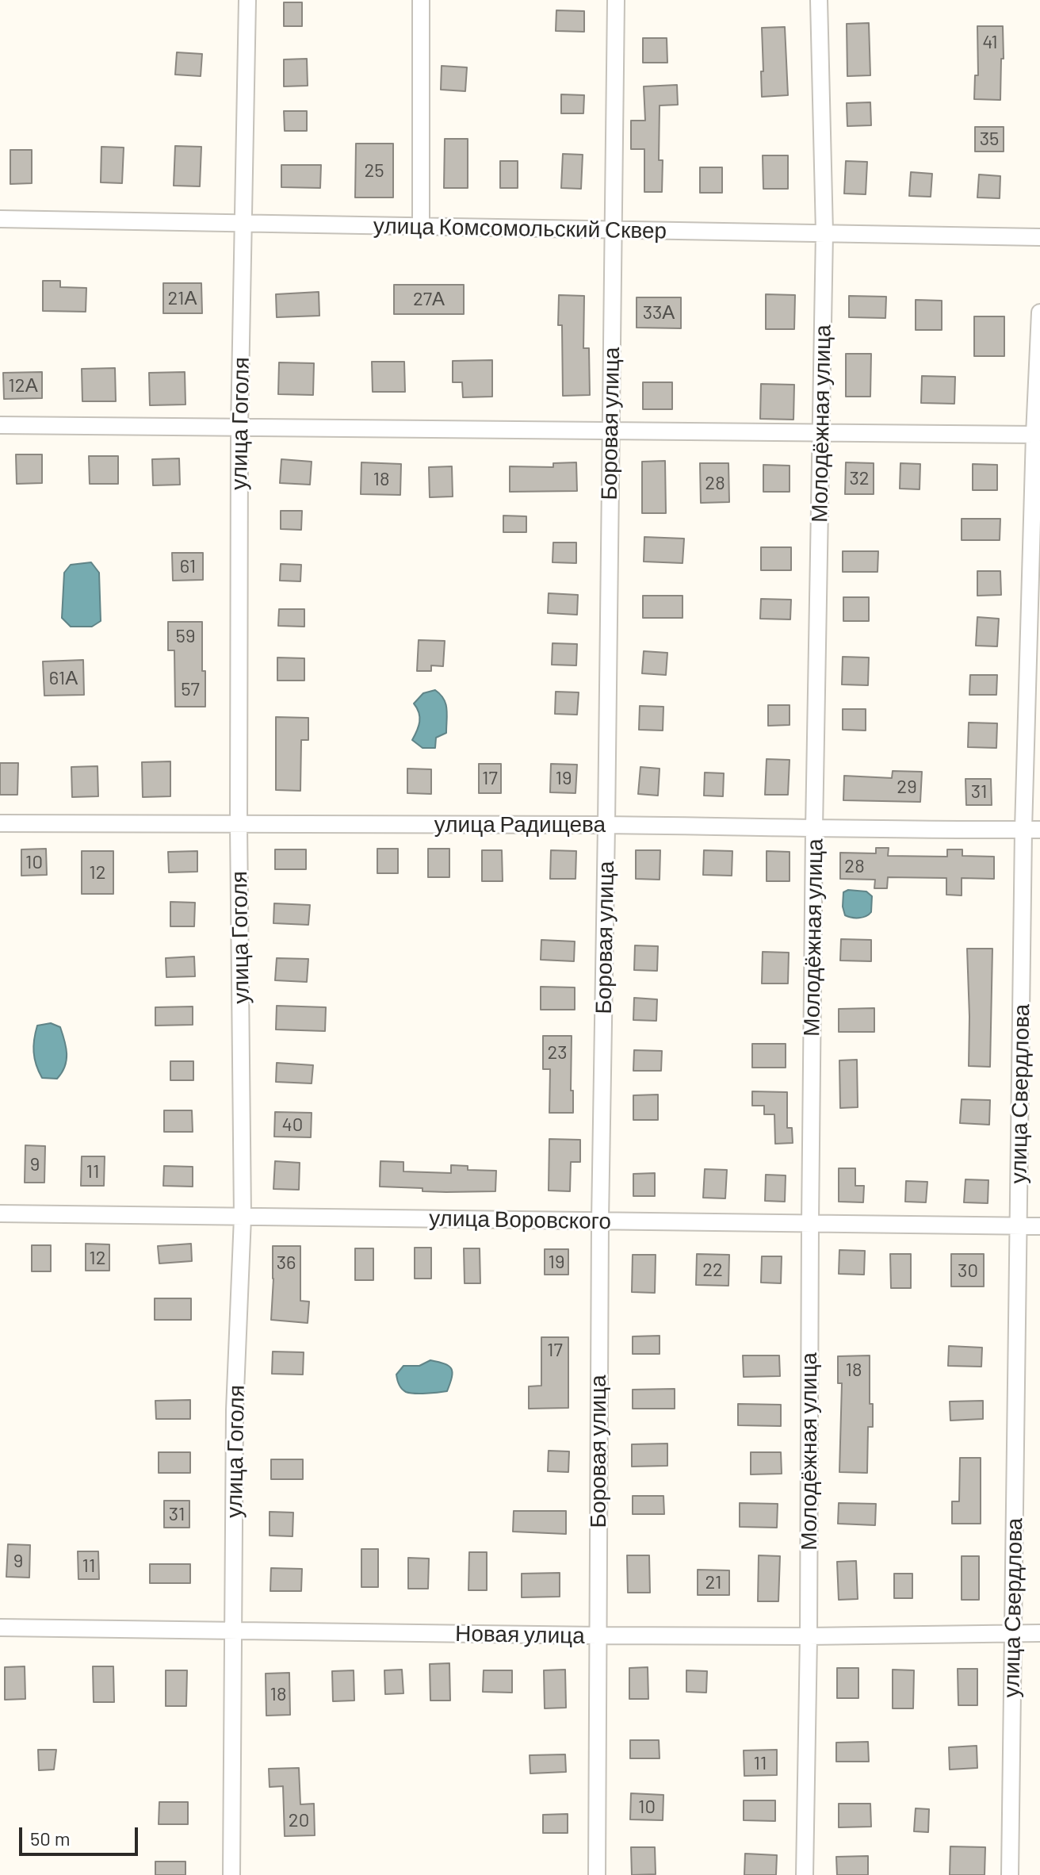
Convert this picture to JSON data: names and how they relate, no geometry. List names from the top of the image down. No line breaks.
{"streets":{"street":["улица Комсомольский Сквер","улица Гоголя","Боровая улица","Молодёжная улица","улица Радищева","улица Свердлова","улица Воровского","Новая улица"]},"crossings":[["улица Комсомольский Сквер","улица Гоголя"],["улица Комсомольский Сквер","Боровая улица"],["улица Комсомольский Сквер","Молодёжная улица"],["улица Гоголя","улица Радищева"],["улица Гоголя","улица Воровского"],["улица Гоголя","Новая улица"],["Боровая улица","улица Радищева"],["Боровая улица","улица Воровского"],["Боровая улица","Новая улица"],["Молодёжная улица","улица Радищева"],["Молодёжная улица","улица Воровского"],["Молодёжная улица","Новая улица"],["улица Радищева","улица Свердлова"],["улица Свердлова","улица Воровского"],["улица Свердлова","Новая улица"]],"house_numbers":["41","35","25","21А","27А","33А","12А","32","18","28","61","59","61А","57","17","19","29","31","10","28","12","23","40","9","11","12","19","36","22","30","17","18","31","9","11","21","18","11","10","20"],"scale_bar":"50 m"}
